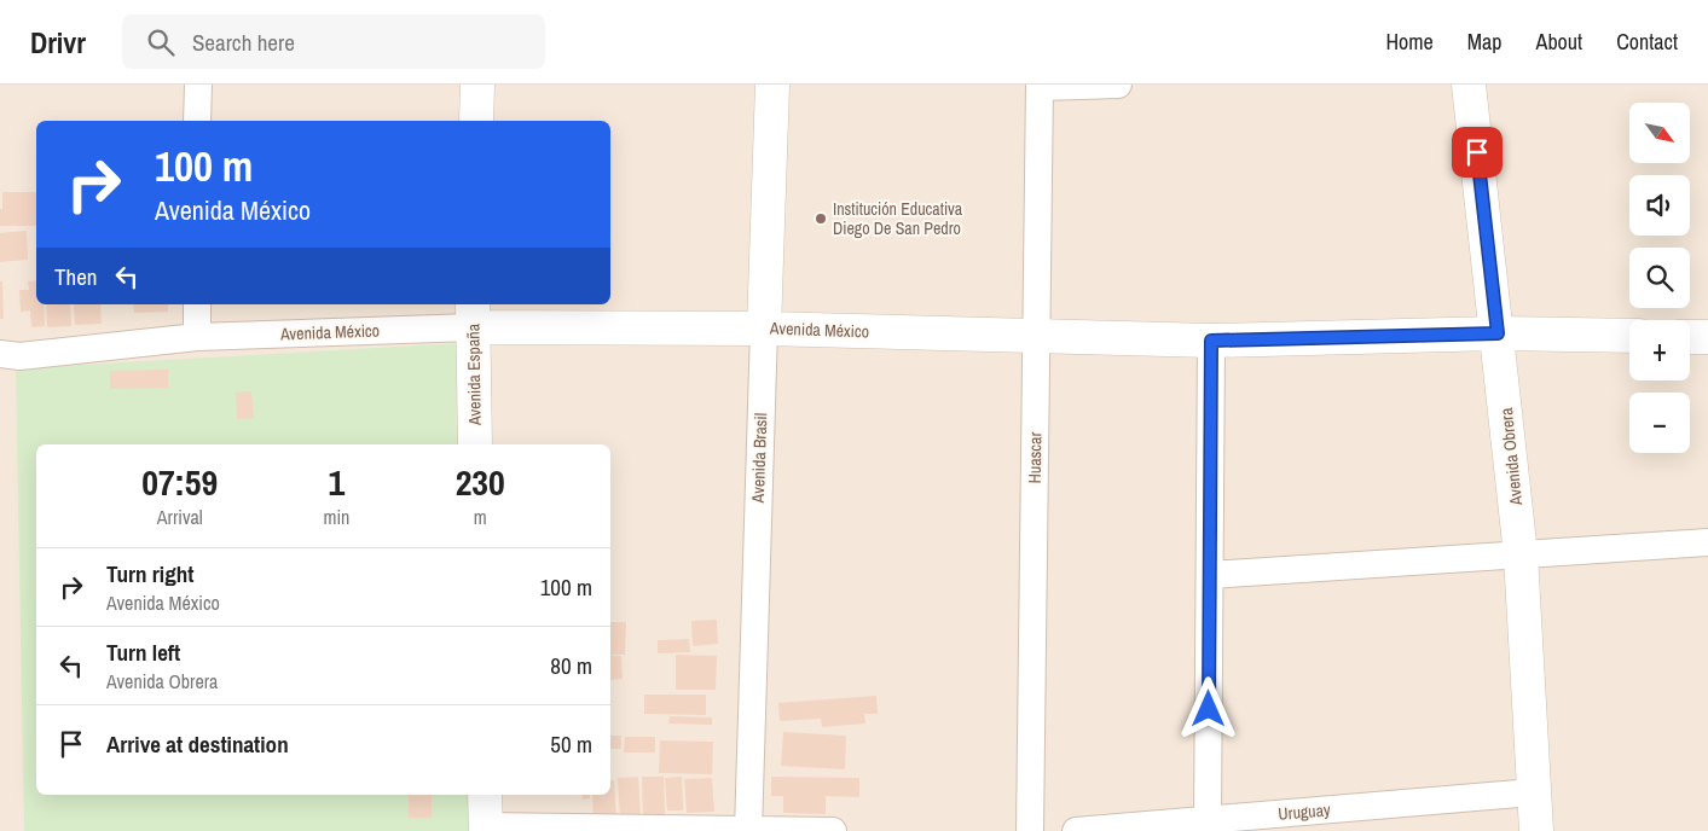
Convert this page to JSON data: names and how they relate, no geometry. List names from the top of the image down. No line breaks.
{"streets":{"street":["Avenida México","Avenida España","Avenida Obrera","Avenida Brasil","Huascar","Uruguay"]},"crossings":[["Avenida México","Avenida España"],["Avenida México","Avenida Obrera"],["Avenida México","Avenida Brasil"],["Avenida México","Huascar"],["Avenida Obrera","Uruguay"]],"places":["Institución Educativa Diego De San Pedro"],"north":"bottom right","page":{"header":"Drivr","search":"Search here","nav":["Home","Map","About","Contact"],"map_buttons":["+","−"],"turn":["100 m","Avenida México"],"then":"Then","eta":["07:59","Arrival","1","min","230","m"],"list":[{"name":"Turn right","note":"Avenida México","value":"100 m"},{"name":"Turn left","note":"Avenida Obrera","value":"80 m"},{"name":"Arrive at destination","value":"50 m"}]}}
